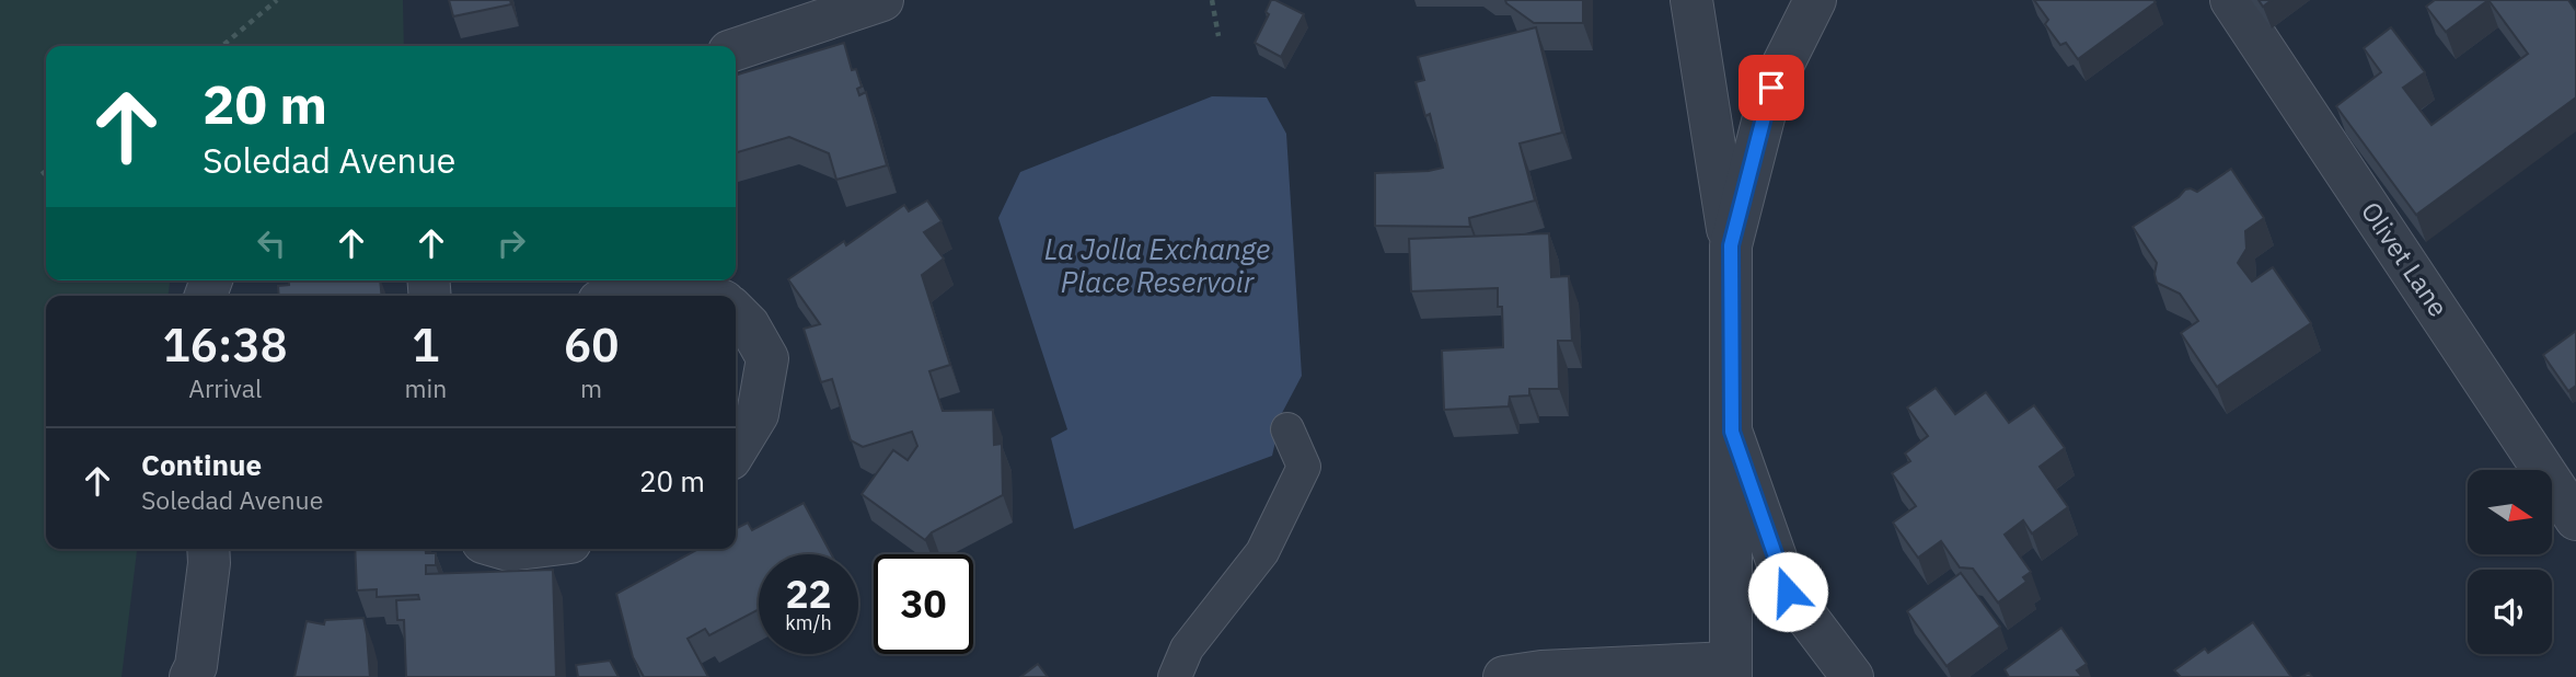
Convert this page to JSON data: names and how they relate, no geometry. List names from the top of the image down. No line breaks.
{"streets":{"street":["Olivet Lane"]},"water":["La Jolla Exchange Place Reservoir"],"north":"right","page":{"turn":["20 m","Soledad Avenue"],"eta":["16:38","Arrival","1","min","60","m"],"list":[{"name":"Continue","note":"Soledad Avenue","value":"20 m"}],"speed":"22 km/h","limit":"30"}}
